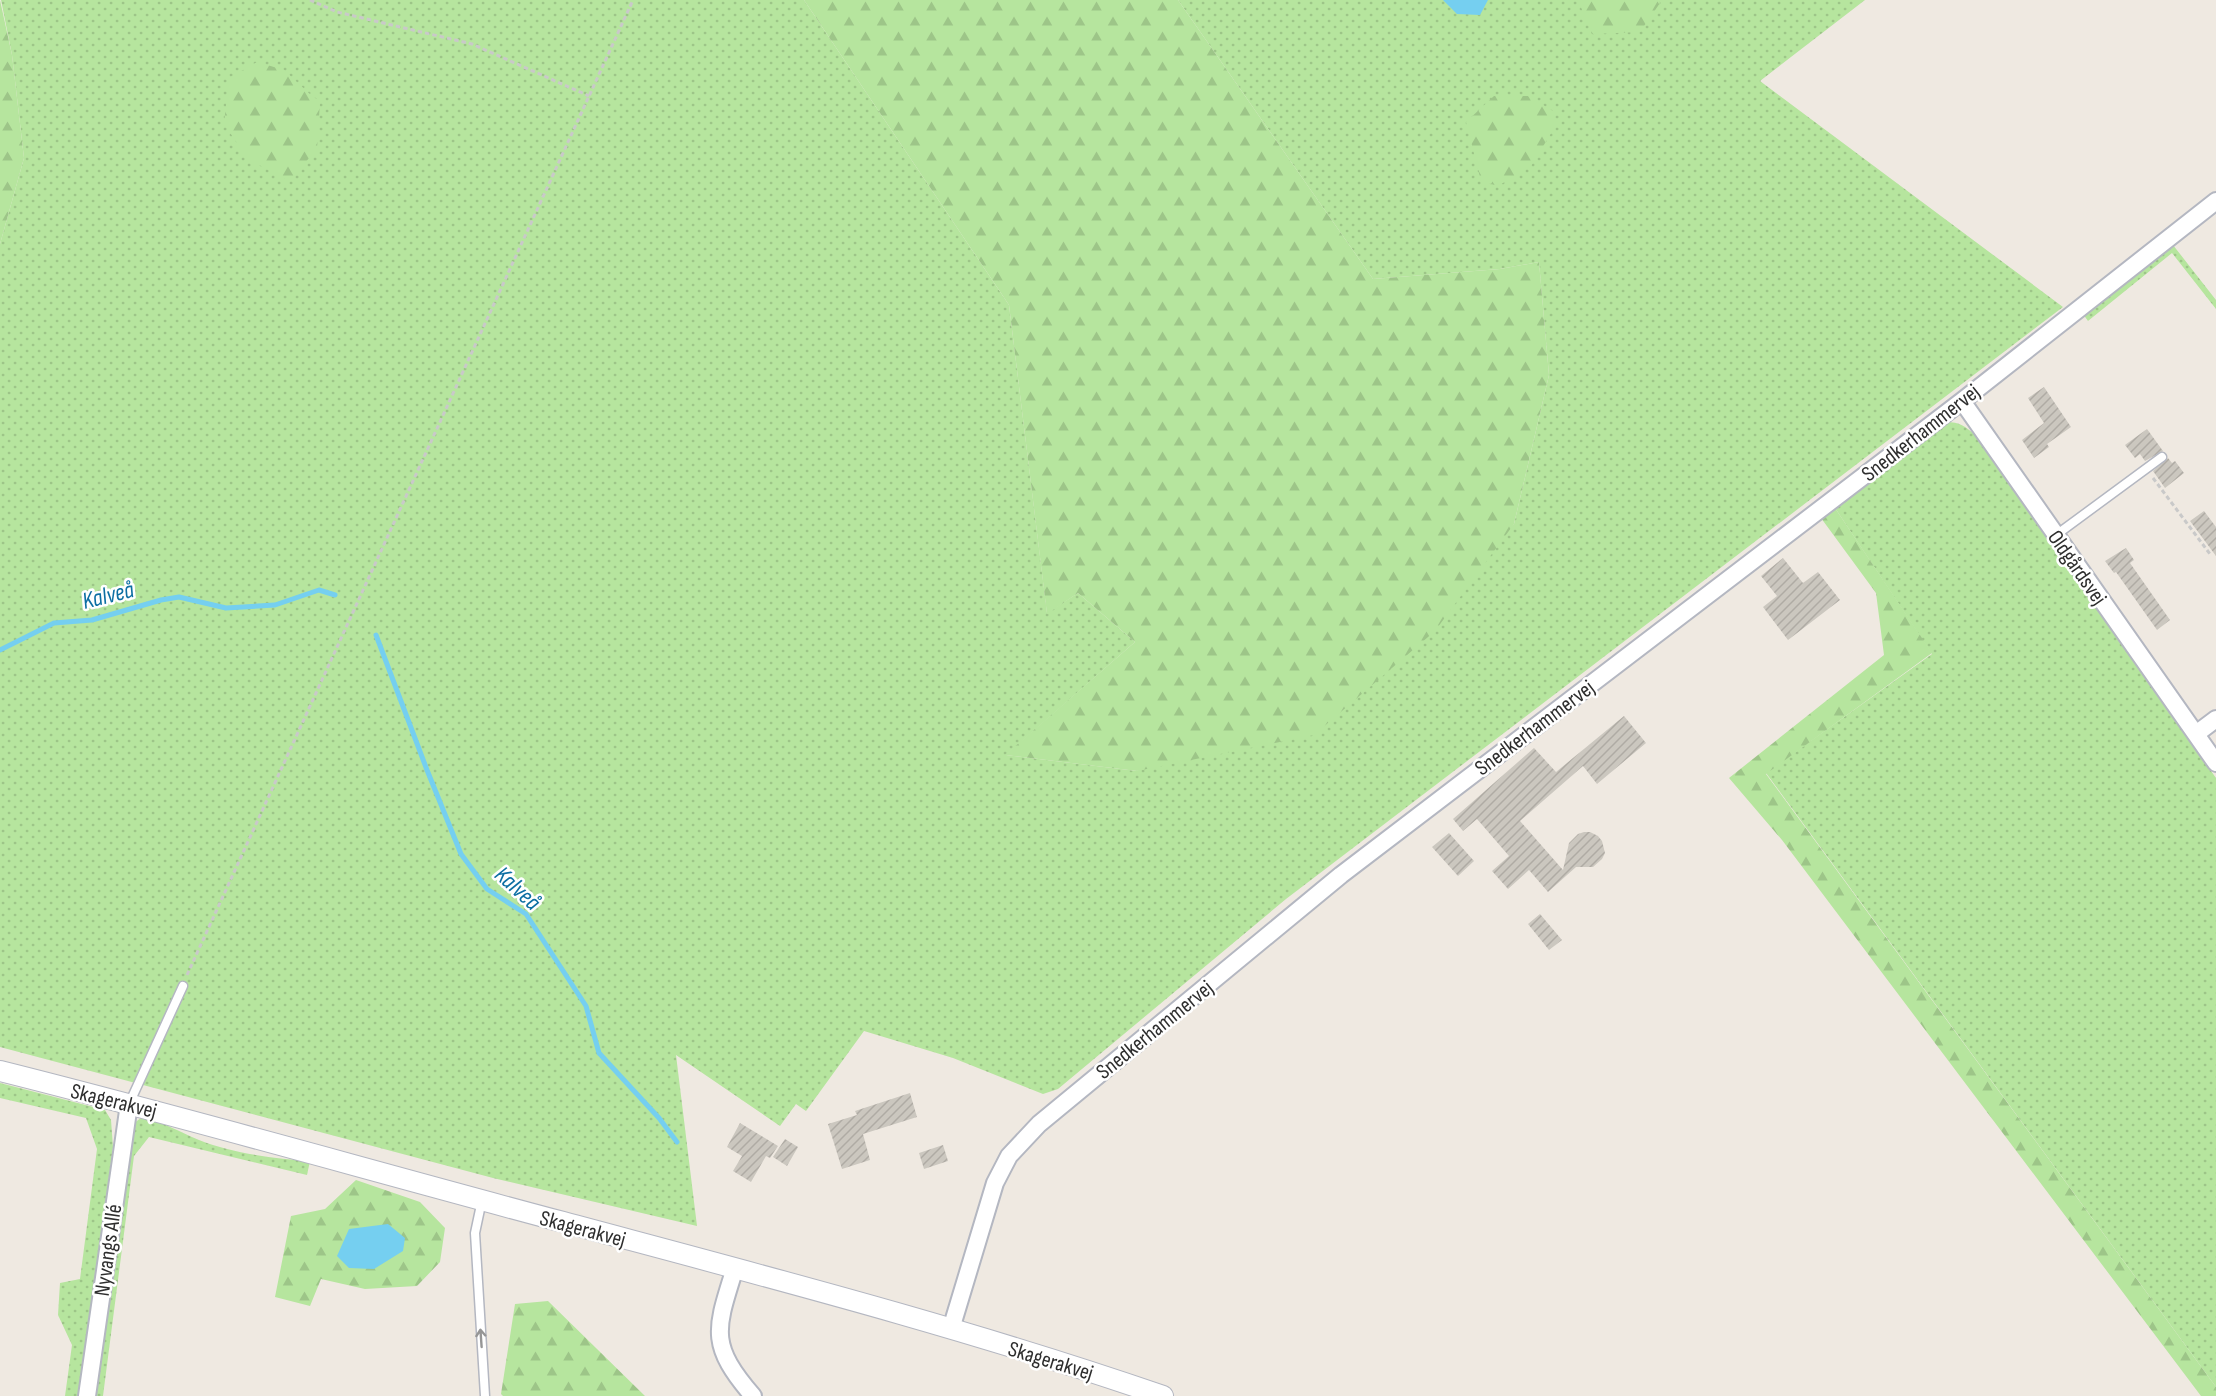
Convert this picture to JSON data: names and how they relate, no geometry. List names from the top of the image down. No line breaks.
{"streets":{"street":["Snedkerhammervej","Oldgårdsvej","Skagerakvej","Nyvangs Allé"]},"crossings":[["Snedkerhammervej","Oldgårdsvej"],["Snedkerhammervej","Skagerakvej"],["Skagerakvej","Nyvangs Allé"]],"water":["Kalveå"]}
